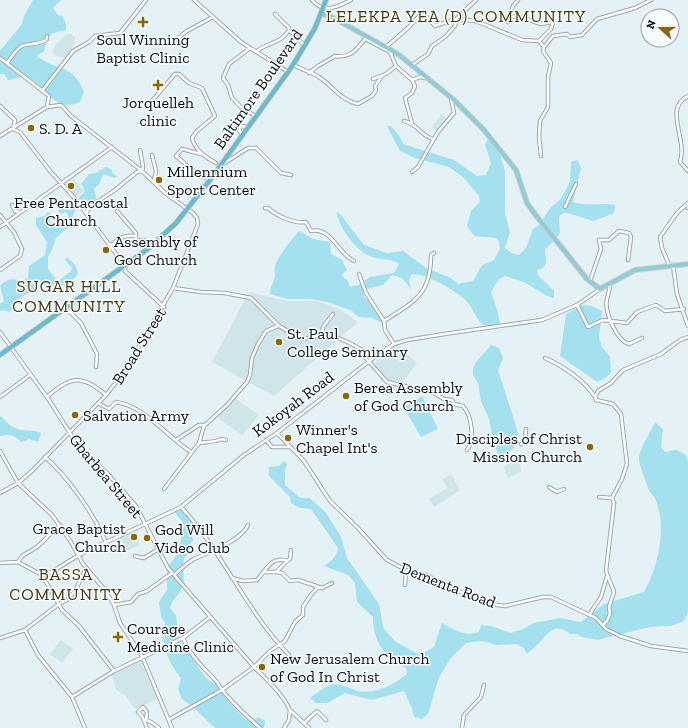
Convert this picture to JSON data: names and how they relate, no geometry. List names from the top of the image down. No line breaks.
{"streets":{"highway":["Baltimore Boulevard"],"main road":["Kokoyah Road"],"street":["Broad Street","Gbarbea Street","Dementa Road"]},"crossings":[["Baltimore Boulevard","Broad Street"],["Baltimore Boulevard","Gbarbea Street"],["Broad Street","Gbarbea Street"],["Kokoyah Road","Gbarbea Street"],["Kokoyah Road","Dementa Road"]],"districts":["LELEKPA YEA (D) COMMUNITY","SUGAR HILL COMMUNITY","BASSA COMMUNITY"],"places":{"health":["Soul Winning Baptist Clinic","Jorquelleh clinic","Courage Medicine Clinic"],"other":["S. D. A","Millennium Sport Center","Free Pentacostal Church","Assembly of God Church","St. Paul College Seminary","Berea Assembly of God Church","Salvation Army","Winner's Chapel Int's","Disciples of Christ Mission Church","Grace Baptist Church","God Will Video Club","New Jerusalem Church of God In Christ"]},"north":"left"}
